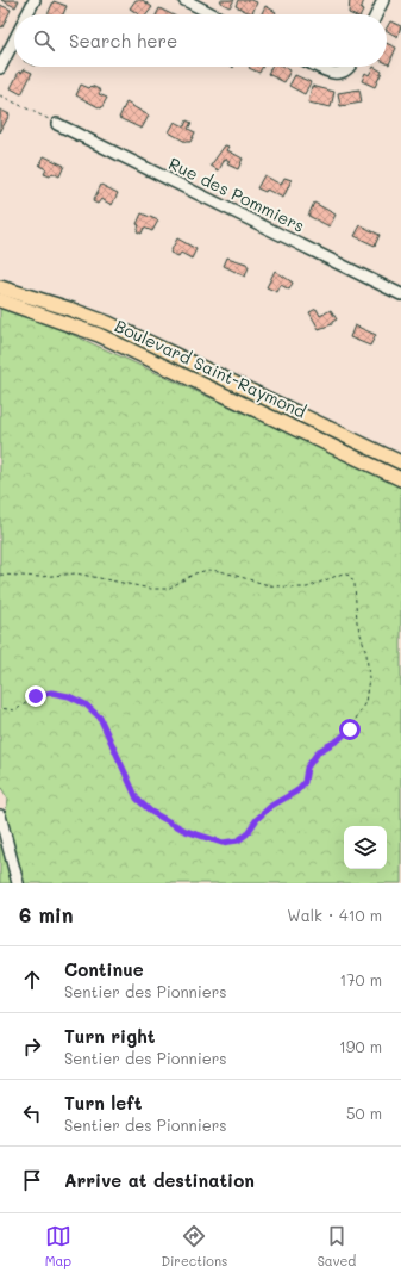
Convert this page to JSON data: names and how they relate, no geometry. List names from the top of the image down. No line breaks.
{"streets":{"main road":["Boulevard Saint-Raymond"],"street":["Rue des Pommiers"]},"page":{"search":"Search here","heading":["6 min","Walk · 410 m"],"list":[["Continue","Sentier des Pionniers","170 m"],["Turn right","Sentier des Pionniers","190 m"],["Turn left","Sentier des Pionniers","50 m"],"Arrive at destination"],"nav":["Map","Directions","Saved"]}}
